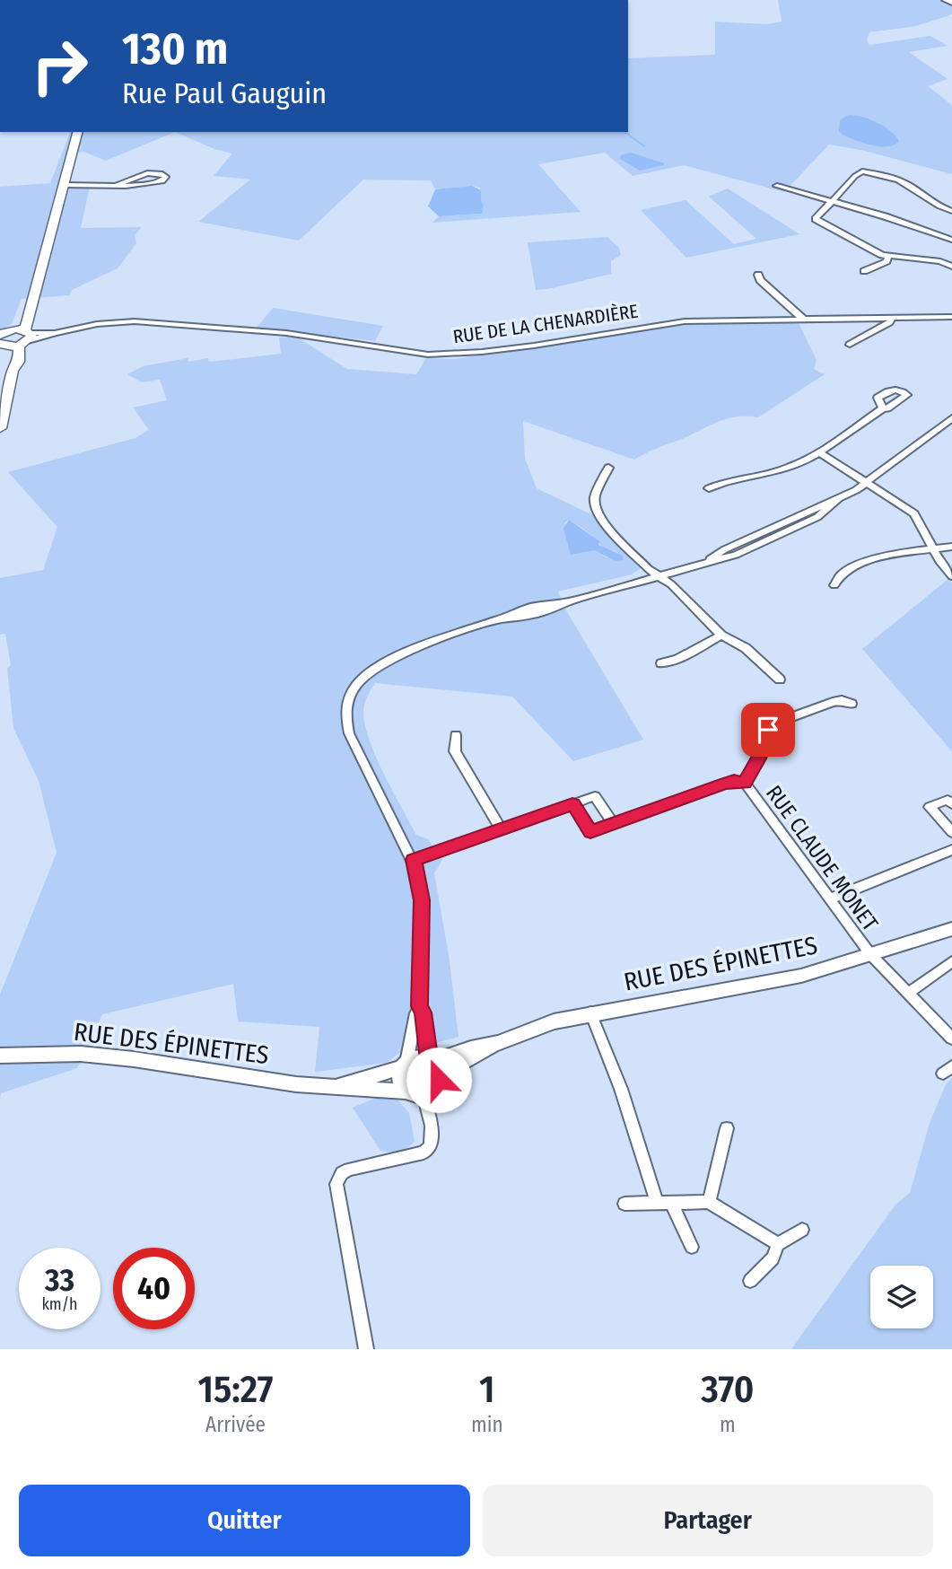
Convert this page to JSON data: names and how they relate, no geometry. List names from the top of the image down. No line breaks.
{"streets":{"street":["RUE DE LA CHENARDIÈRE","RUE CLAUDE MONET","RUE DES ÉPINETTES"]},"crossings":[["RUE CLAUDE MONET","RUE DES ÉPINETTES"]],"page":{"turn":["130 m","Rue Paul Gauguin"],"speed":"33 km/h","limit":"40","eta":["15:27","Arrivée","1","min","370","m"],"buttons":["Quitter","Partager"]}}
